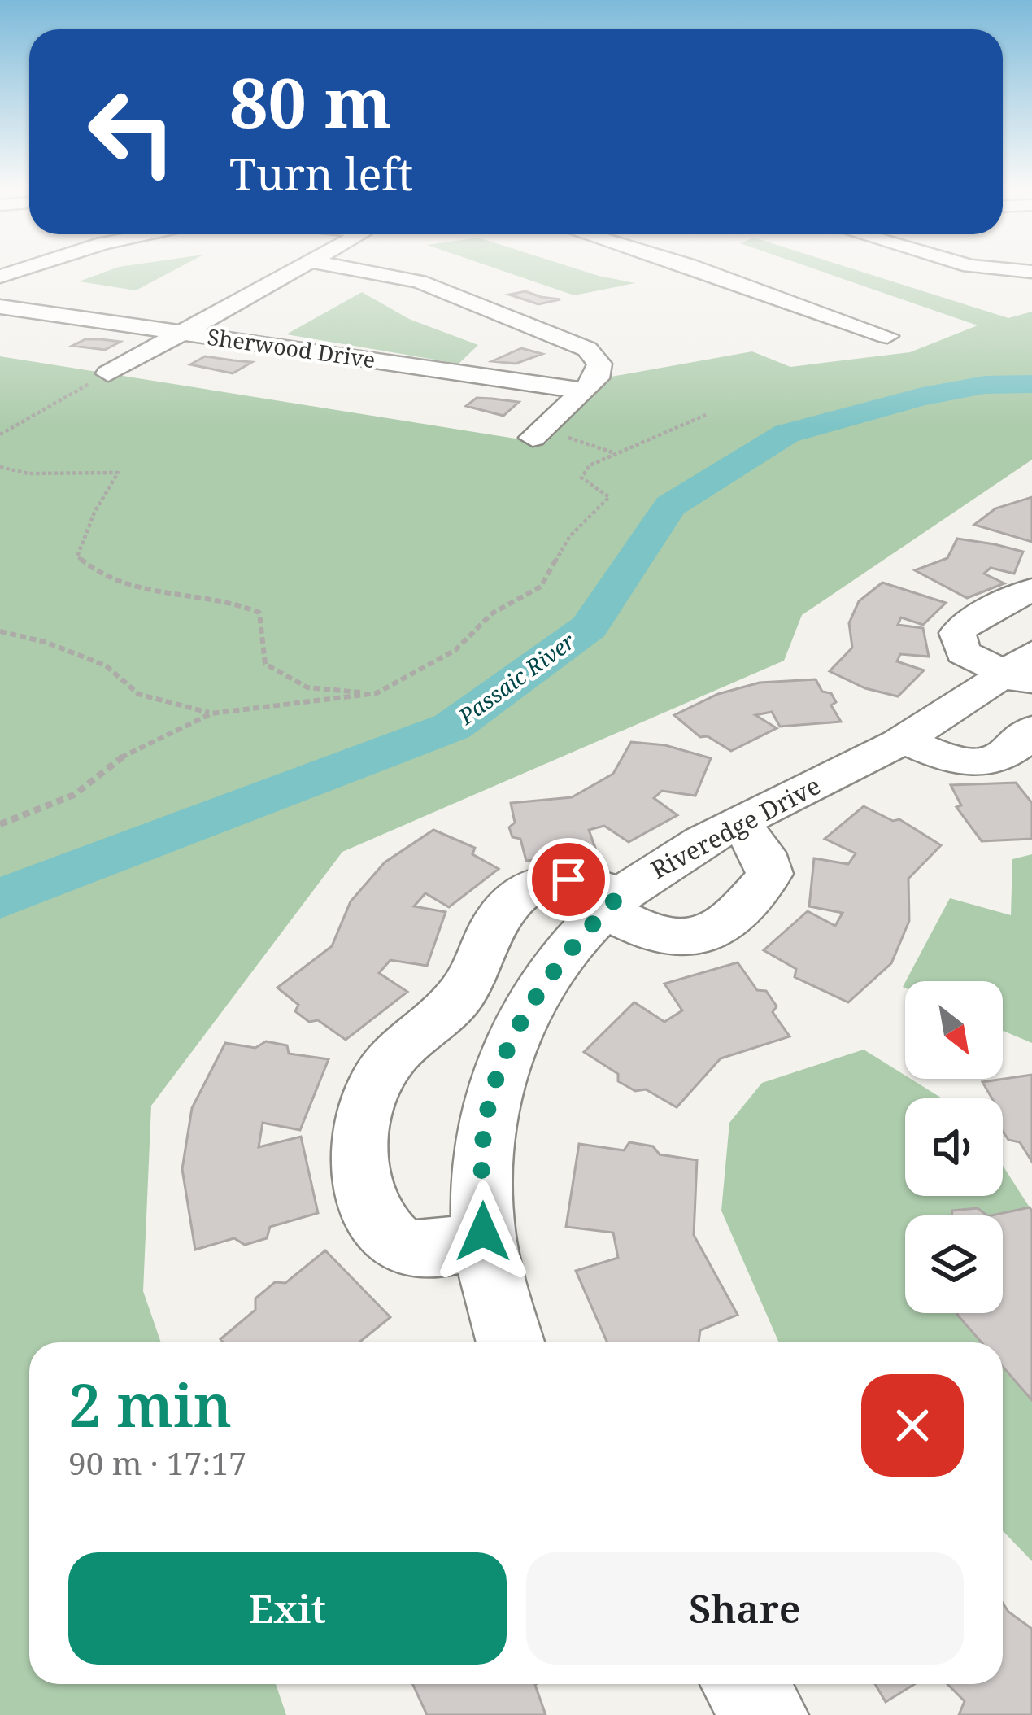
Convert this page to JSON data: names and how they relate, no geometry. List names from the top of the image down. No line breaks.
{"streets":{"street":["Sherwood Drive","Riveredge Drive"]},"water":["Passaic River"],"north":"bottom right","page":{"turn":["80 m","Turn left"],"heading":["2 min","90 m · 17:17"],"buttons":["Exit","Share"]}}
